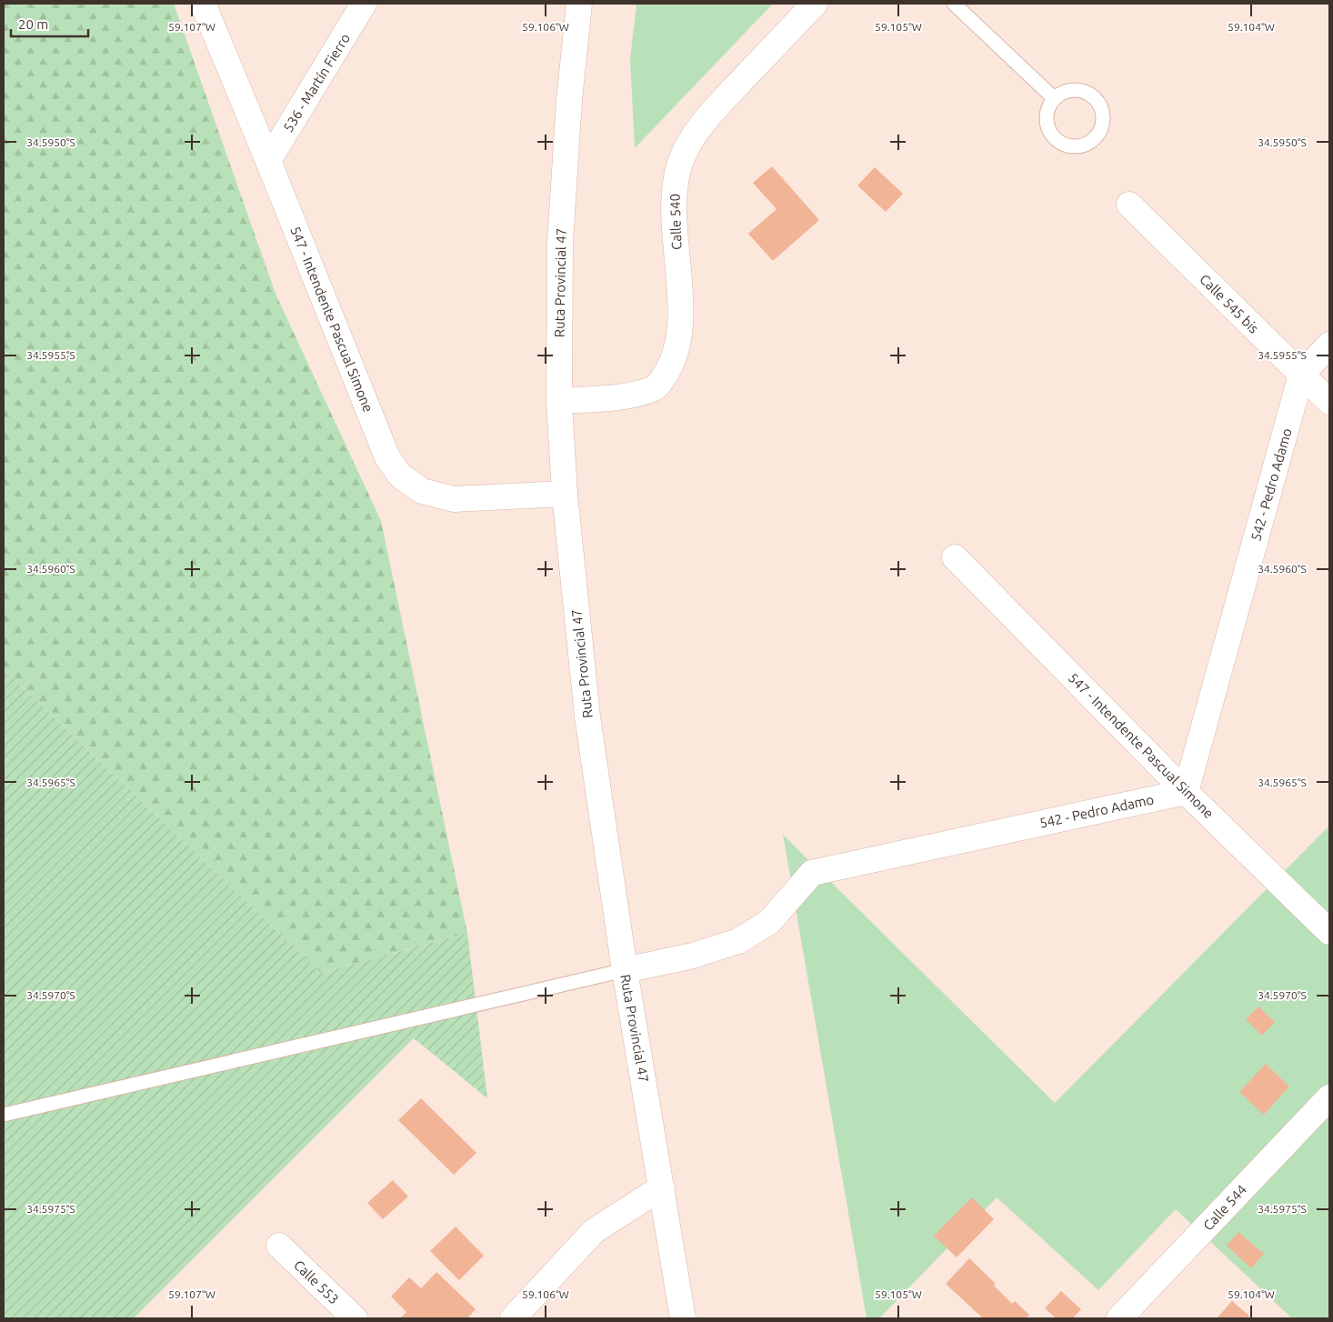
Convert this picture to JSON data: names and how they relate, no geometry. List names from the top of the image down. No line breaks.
{"streets":{"street":["536 - Martín Fierro","Calle 540","Ruta Provincial 47","Calle 545 bis","547 - Intendente Pascual Simone","542 - Pedro Adamo","Calle 544","Calle 553"]},"crossings":[["536 - Martín Fierro","547 - Intendente Pascual Simone"],["Calle 540","Ruta Provincial 47"],["Ruta Provincial 47","547 - Intendente Pascual Simone"],["Ruta Provincial 47","542 - Pedro Adamo"],["Calle 545 bis","542 - Pedro Adamo"],["547 - Intendente Pascual Simone","542 - Pedro Adamo"]],"scale_bar":"20 m","coordinates":["59.107°W","59.106°W","59.105°W","59.104°W","34.5950°S","34.5955°S","34.5960°S","34.5965°S","34.5970°S","34.5975°S"]}
